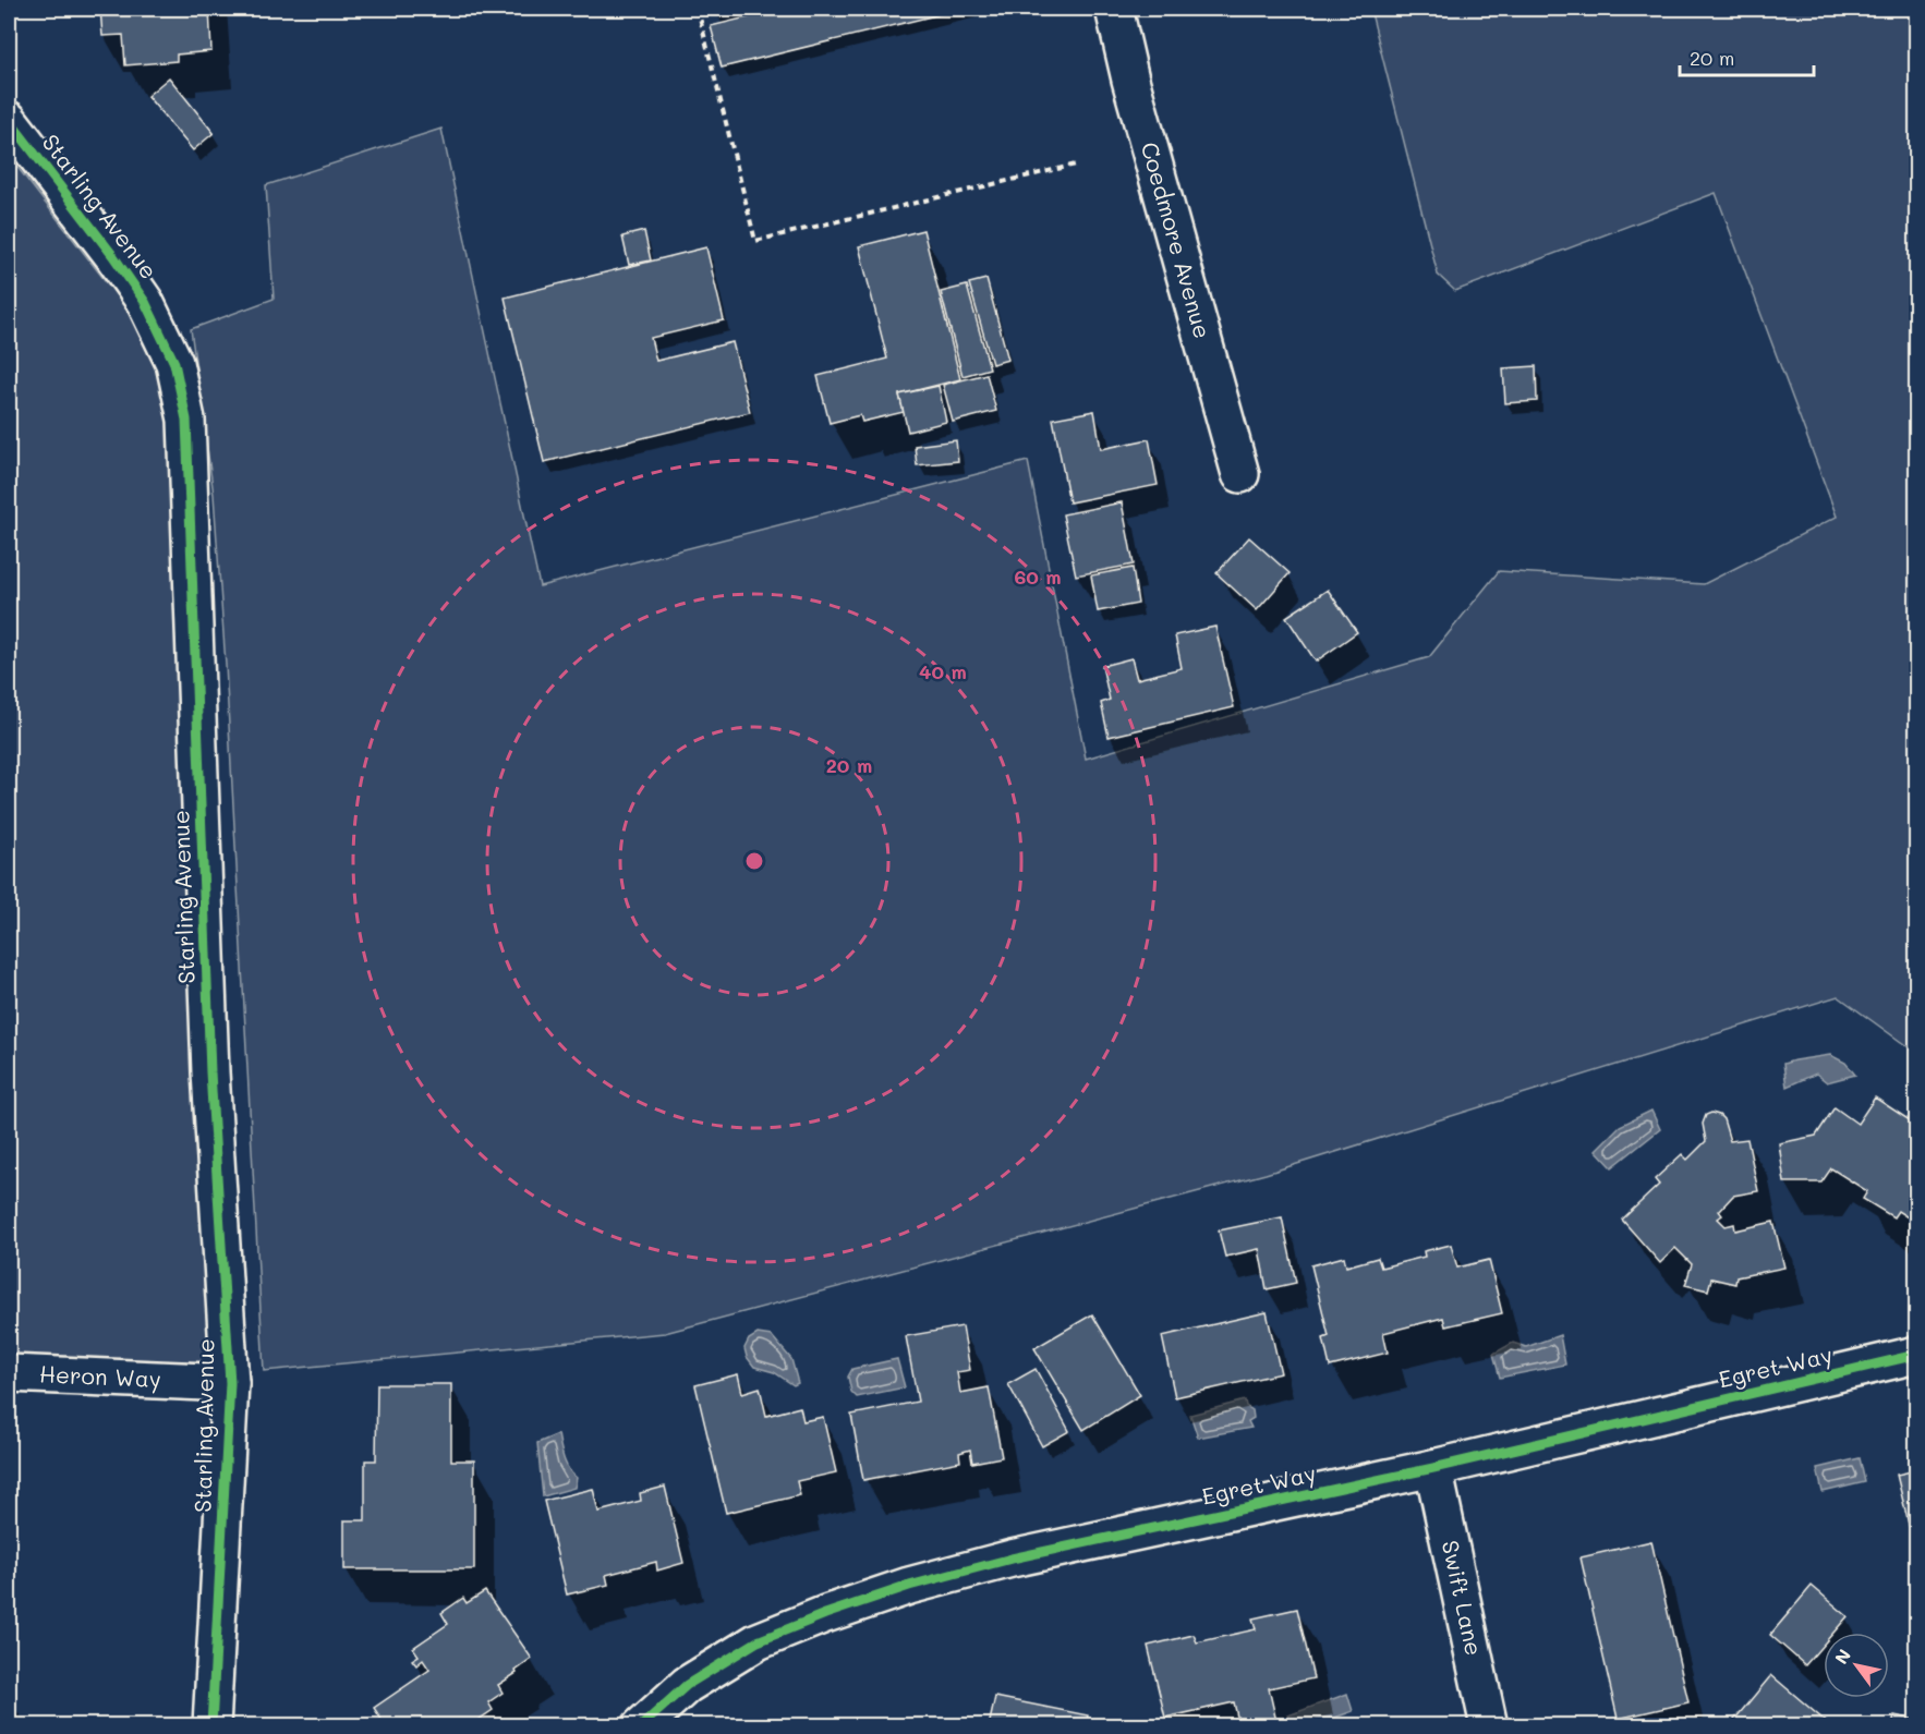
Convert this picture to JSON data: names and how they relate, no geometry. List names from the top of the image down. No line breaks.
{"streets":{"street":["Starling Avenue","Coedmore Avenue","Egret Way","Heron Way","Swift Lane"]},"crossings":[["Starling Avenue","Heron Way"],["Egret Way","Swift Lane"]],"scale_bar":"20 m","north":"top left","rings":["60 m","40 m","20 m"]}
